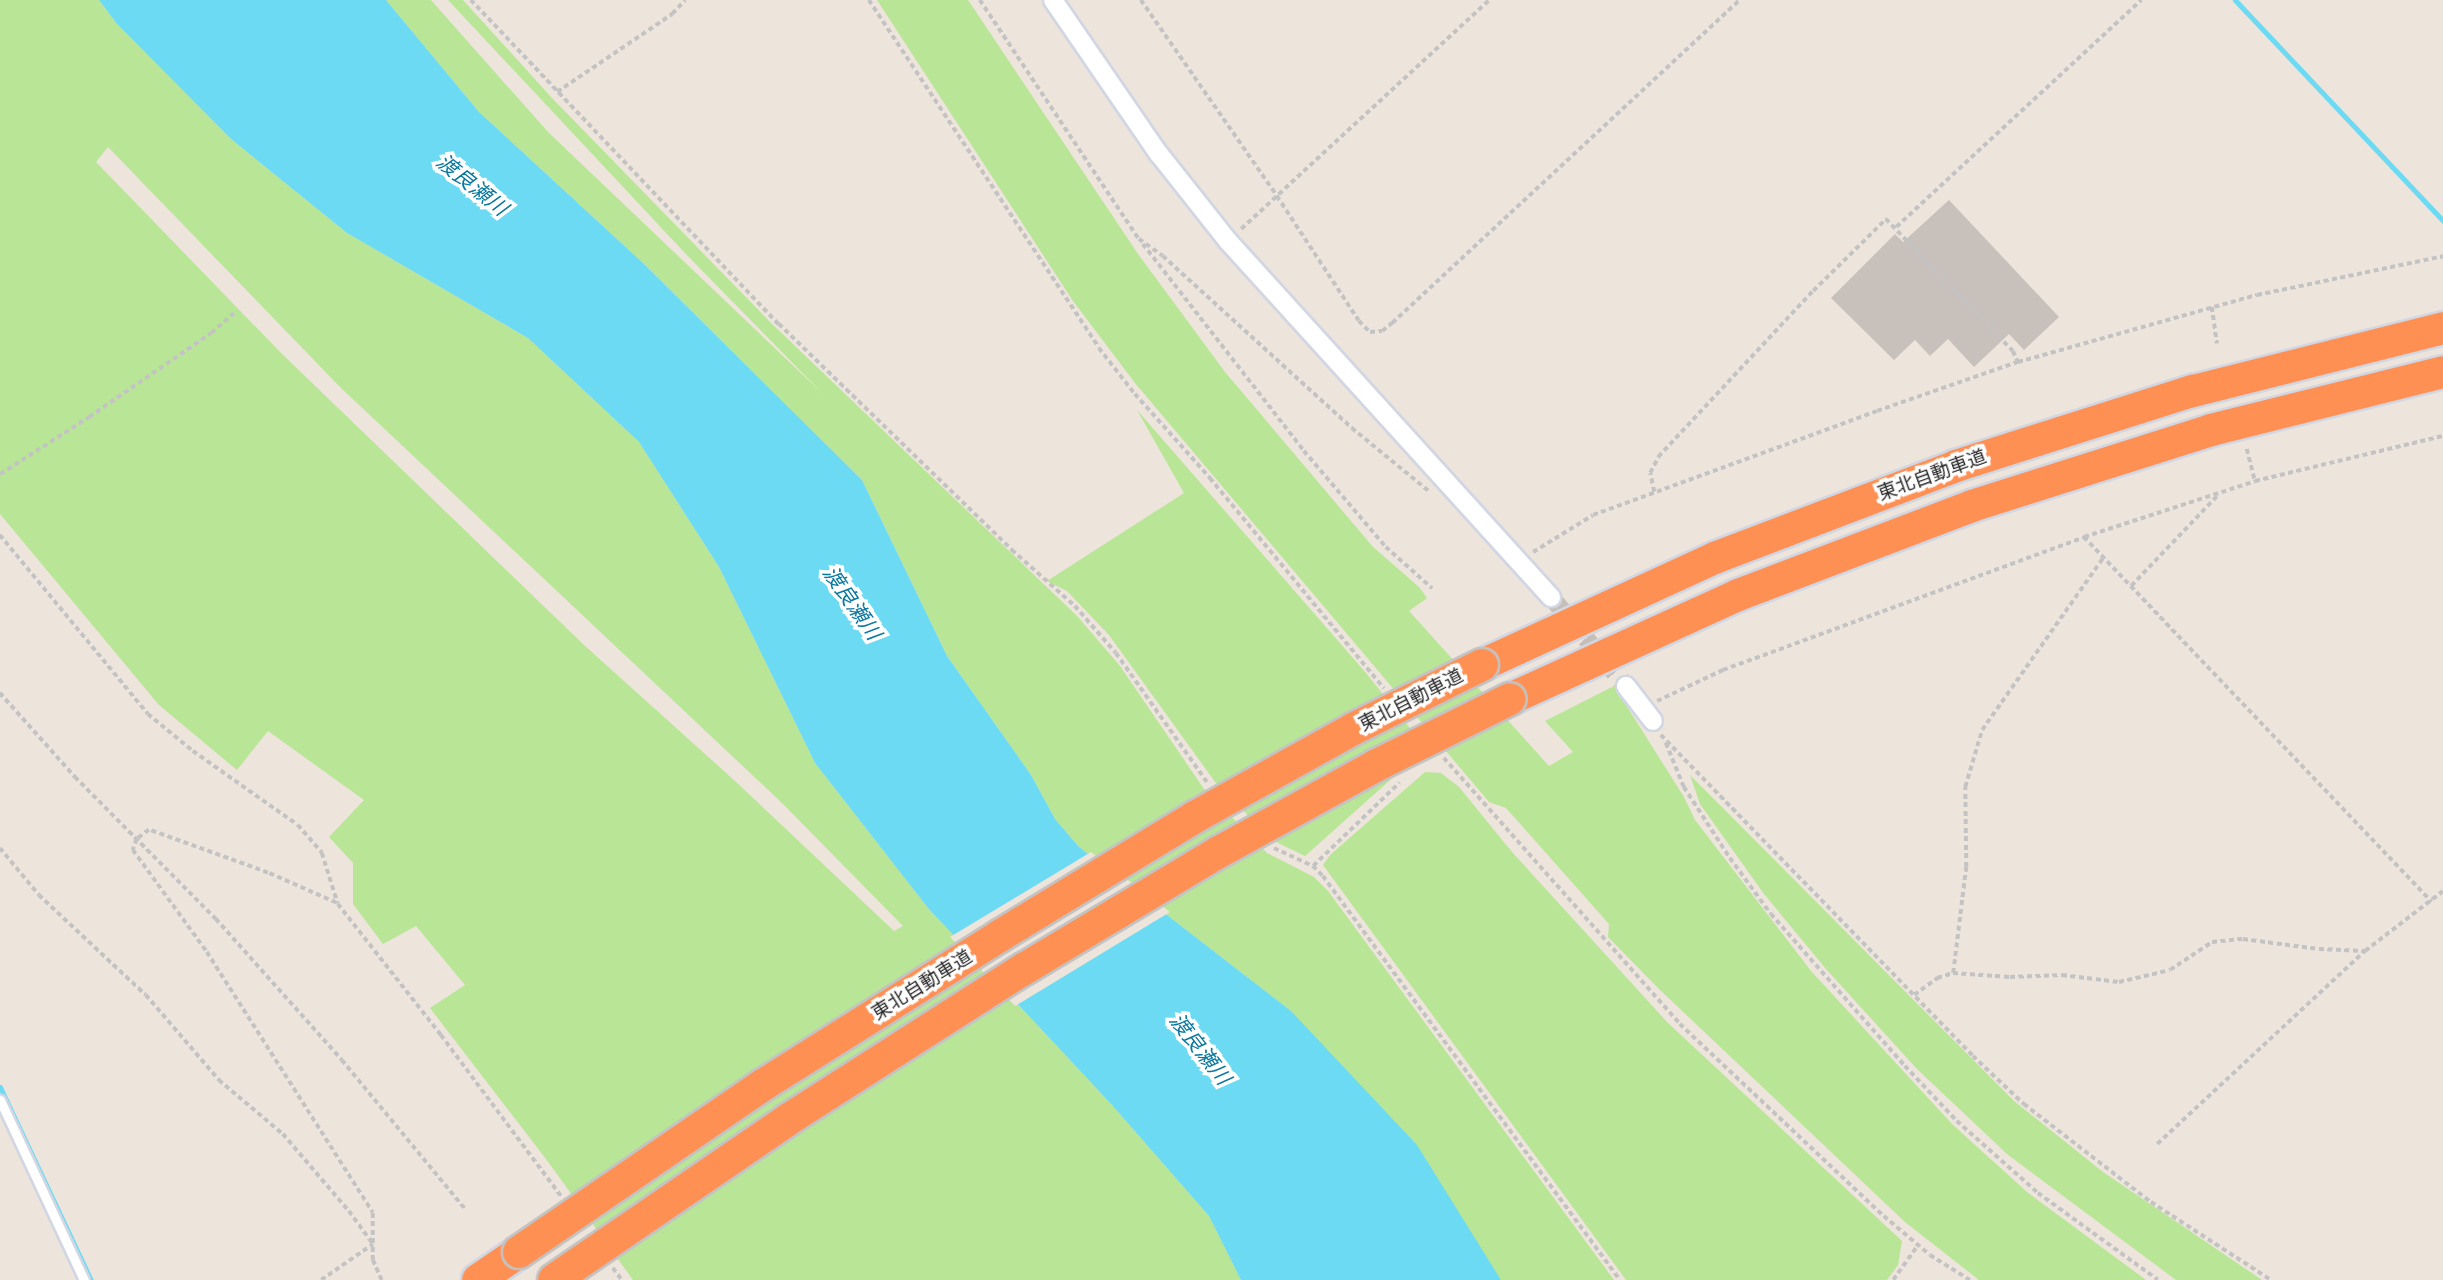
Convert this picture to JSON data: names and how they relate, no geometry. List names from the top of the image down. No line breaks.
{"streets":{"highway":["東北自動車道"]},"water":["渡良瀬川"]}
